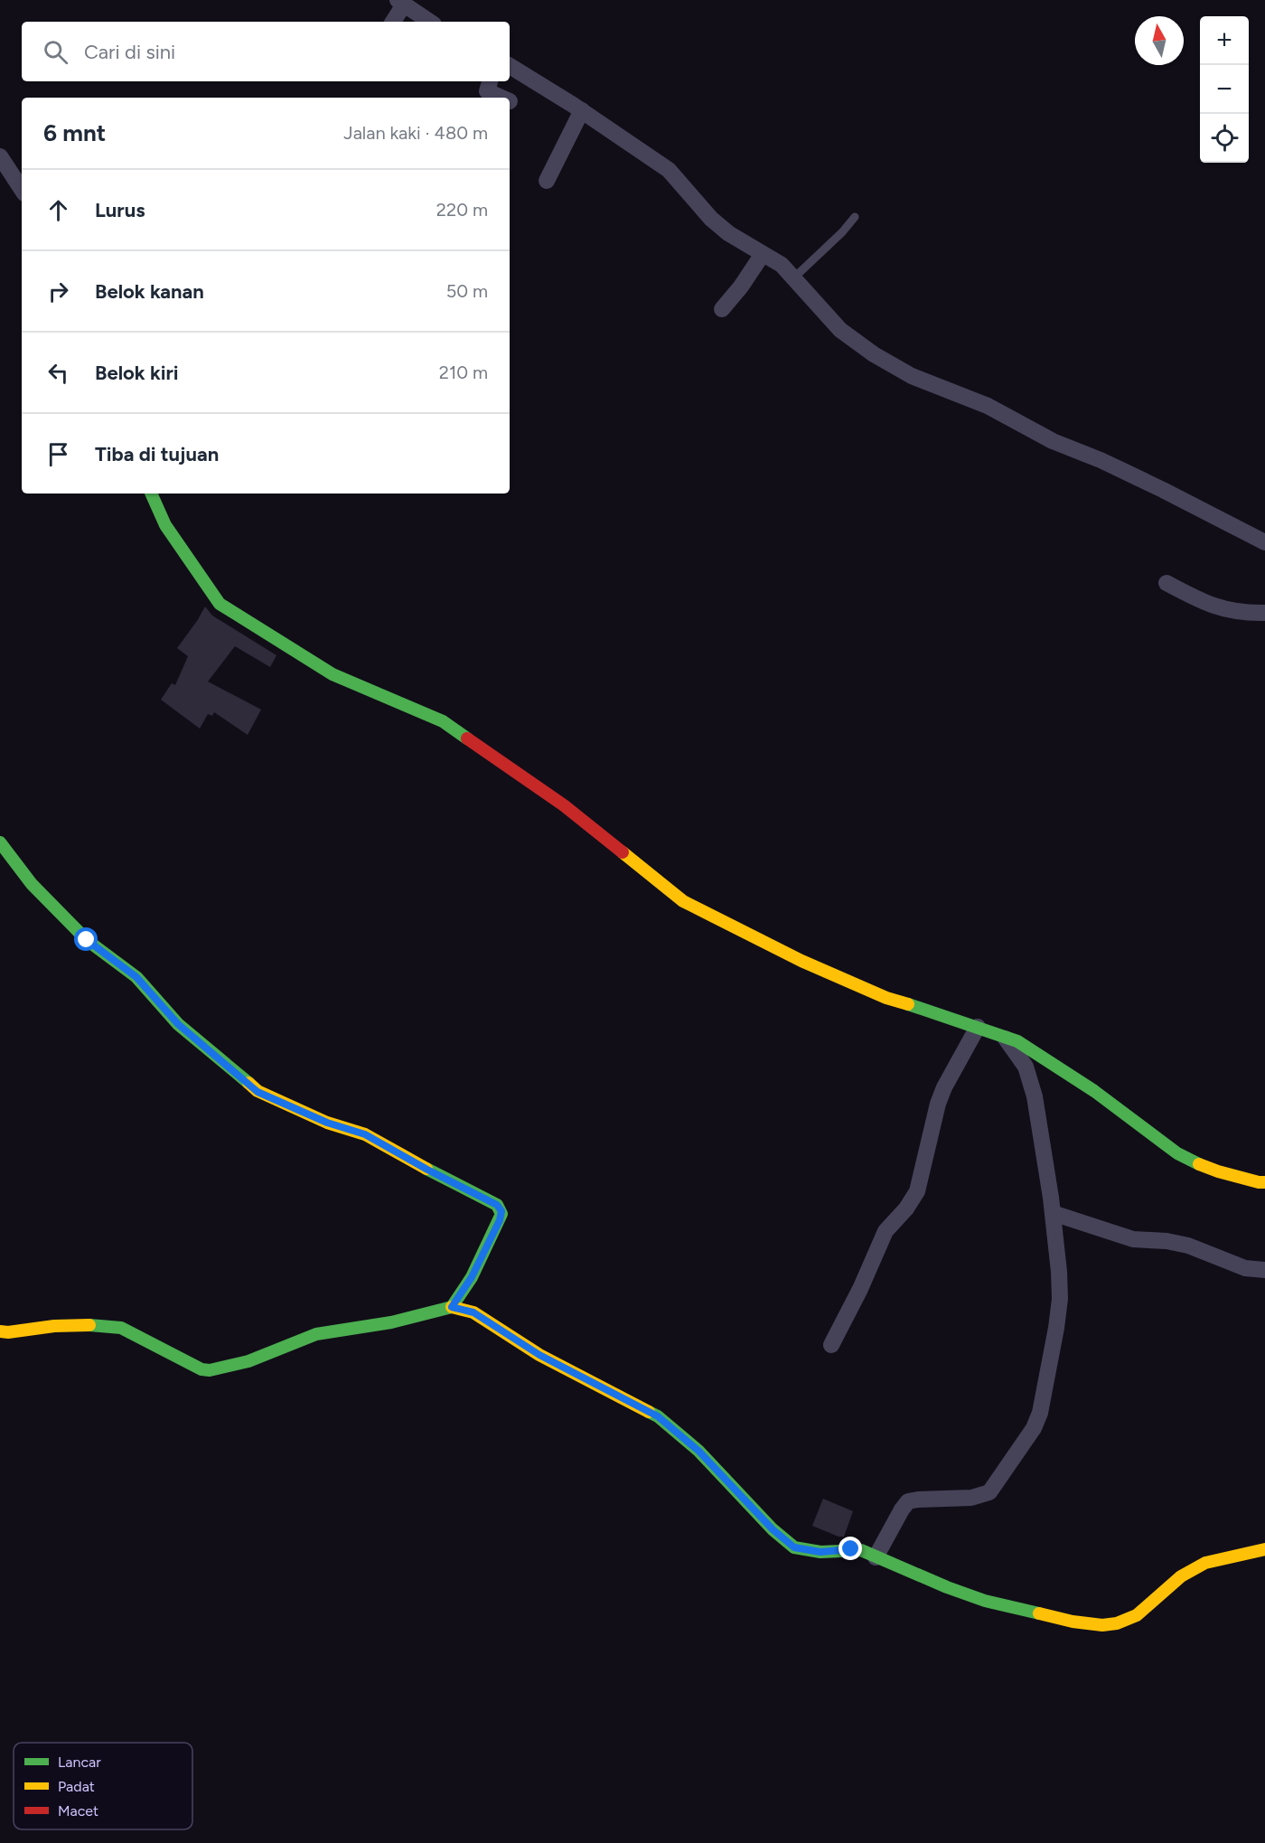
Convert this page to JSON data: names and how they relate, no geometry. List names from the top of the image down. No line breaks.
{"legend":["Lancar","Padat","Macet"],"north":"top","page":{"map_buttons":["+","−"],"search":"Cari di sini","heading":["6 mnt","Jalan kaki · 480 m"],"list":[["Lurus","220 m"],["Belok kanan","50 m"],["Belok kiri","210 m"],"Tiba di tujuan"]}}
